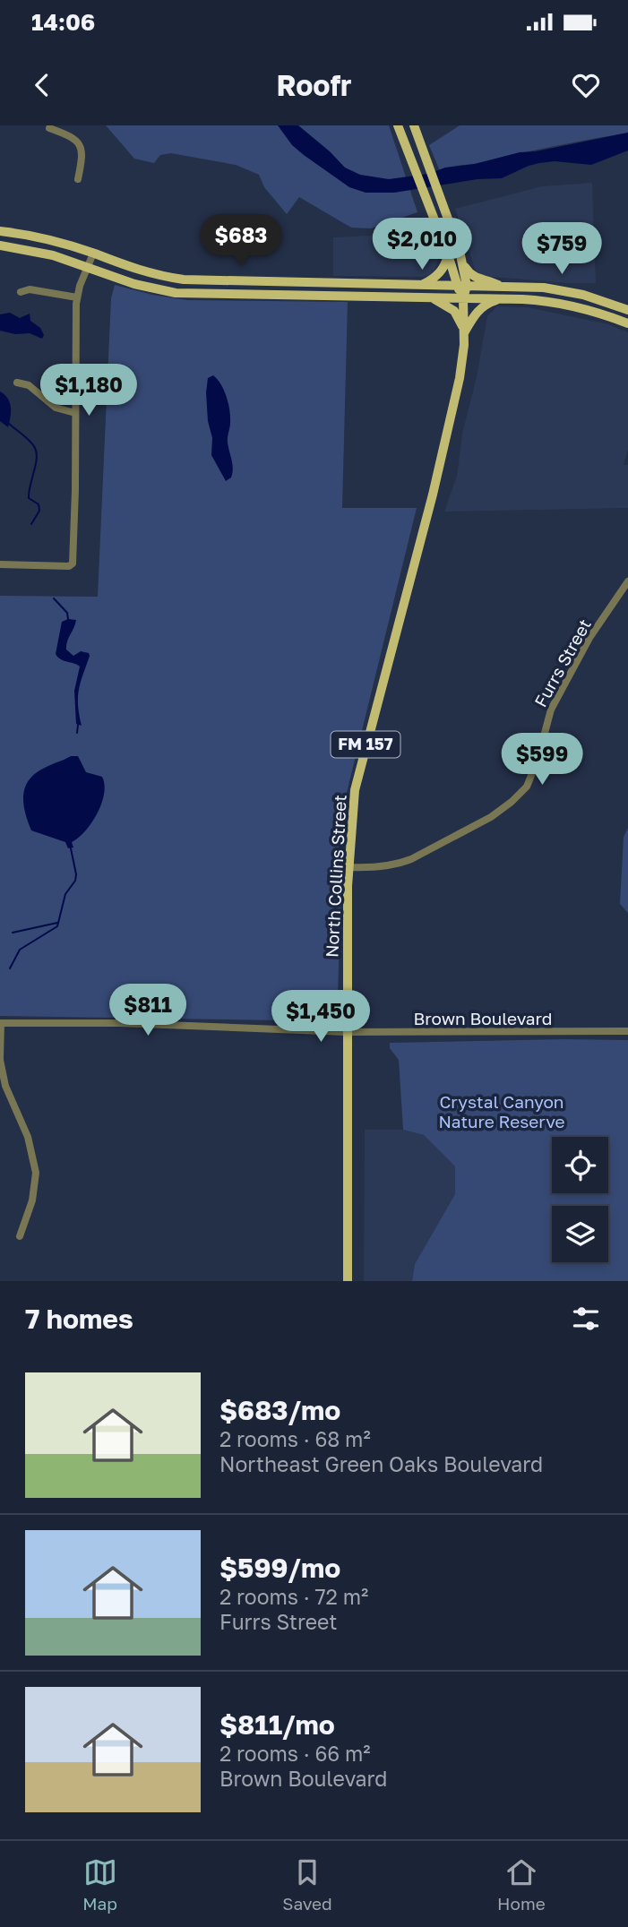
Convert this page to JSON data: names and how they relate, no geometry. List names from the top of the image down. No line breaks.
{"streets":{"main road":["FM 157","North Collins Street"],"street":["Furrs Street","Brown Boulevard"]},"crossings":[["Furrs Street","North Collins Street"],["North Collins Street","Brown Boulevard"]],"parks":["Crystal Canyon Nature Reserve"],"page":{"status":"14:06","header":"Roofr","price":["$683","$2,010","$759","$1,180","$599","$811","$1,450"],"heading":"7 homes","list":[{"name":"$683/mo","note":"2 rooms · 68 m² · Northeast Green Oaks Boulevard"},{"name":"$599/mo","note":"2 rooms · 72 m² · Furrs Street"},{"name":"$811/mo","note":"2 rooms · 66 m² · Brown Boulevard"}],"tabs":["Map","Saved","Home"]}}
